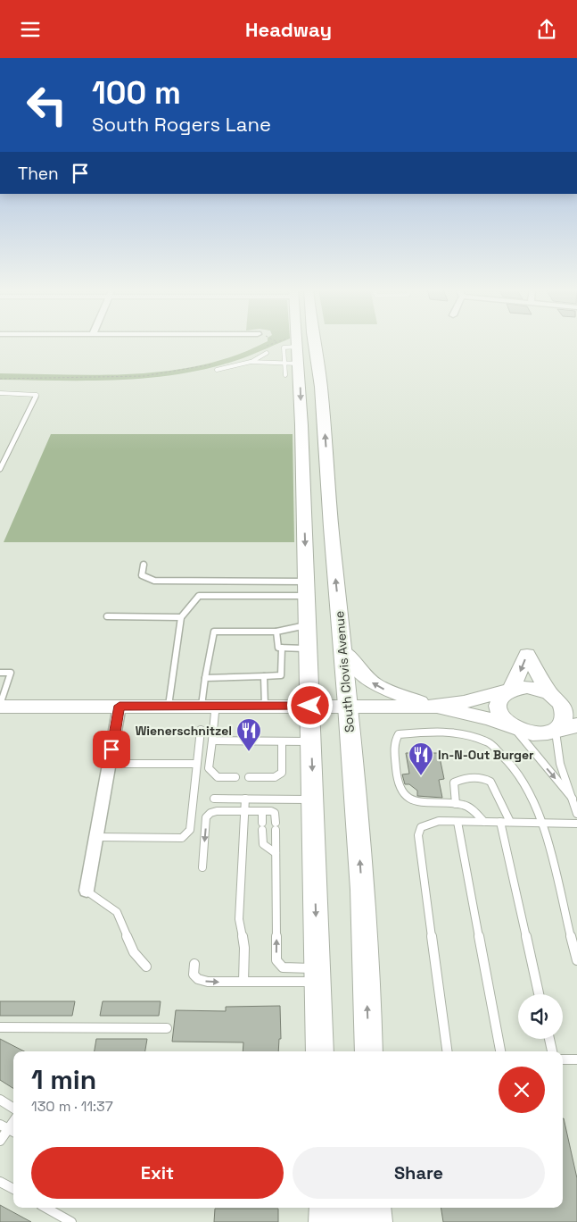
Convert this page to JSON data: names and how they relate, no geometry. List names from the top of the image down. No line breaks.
{"streets":{"main road":["South Clovis Avenue"]},"places":{"restaurant":["Wienerschnitzel","In-N-Out Burger"]},"page":{"header":"Headway","turn":["100 m","South Rogers Lane"],"then":"Then","heading":["1 min","130 m · 11:37"],"buttons":["Exit","Share"]}}
